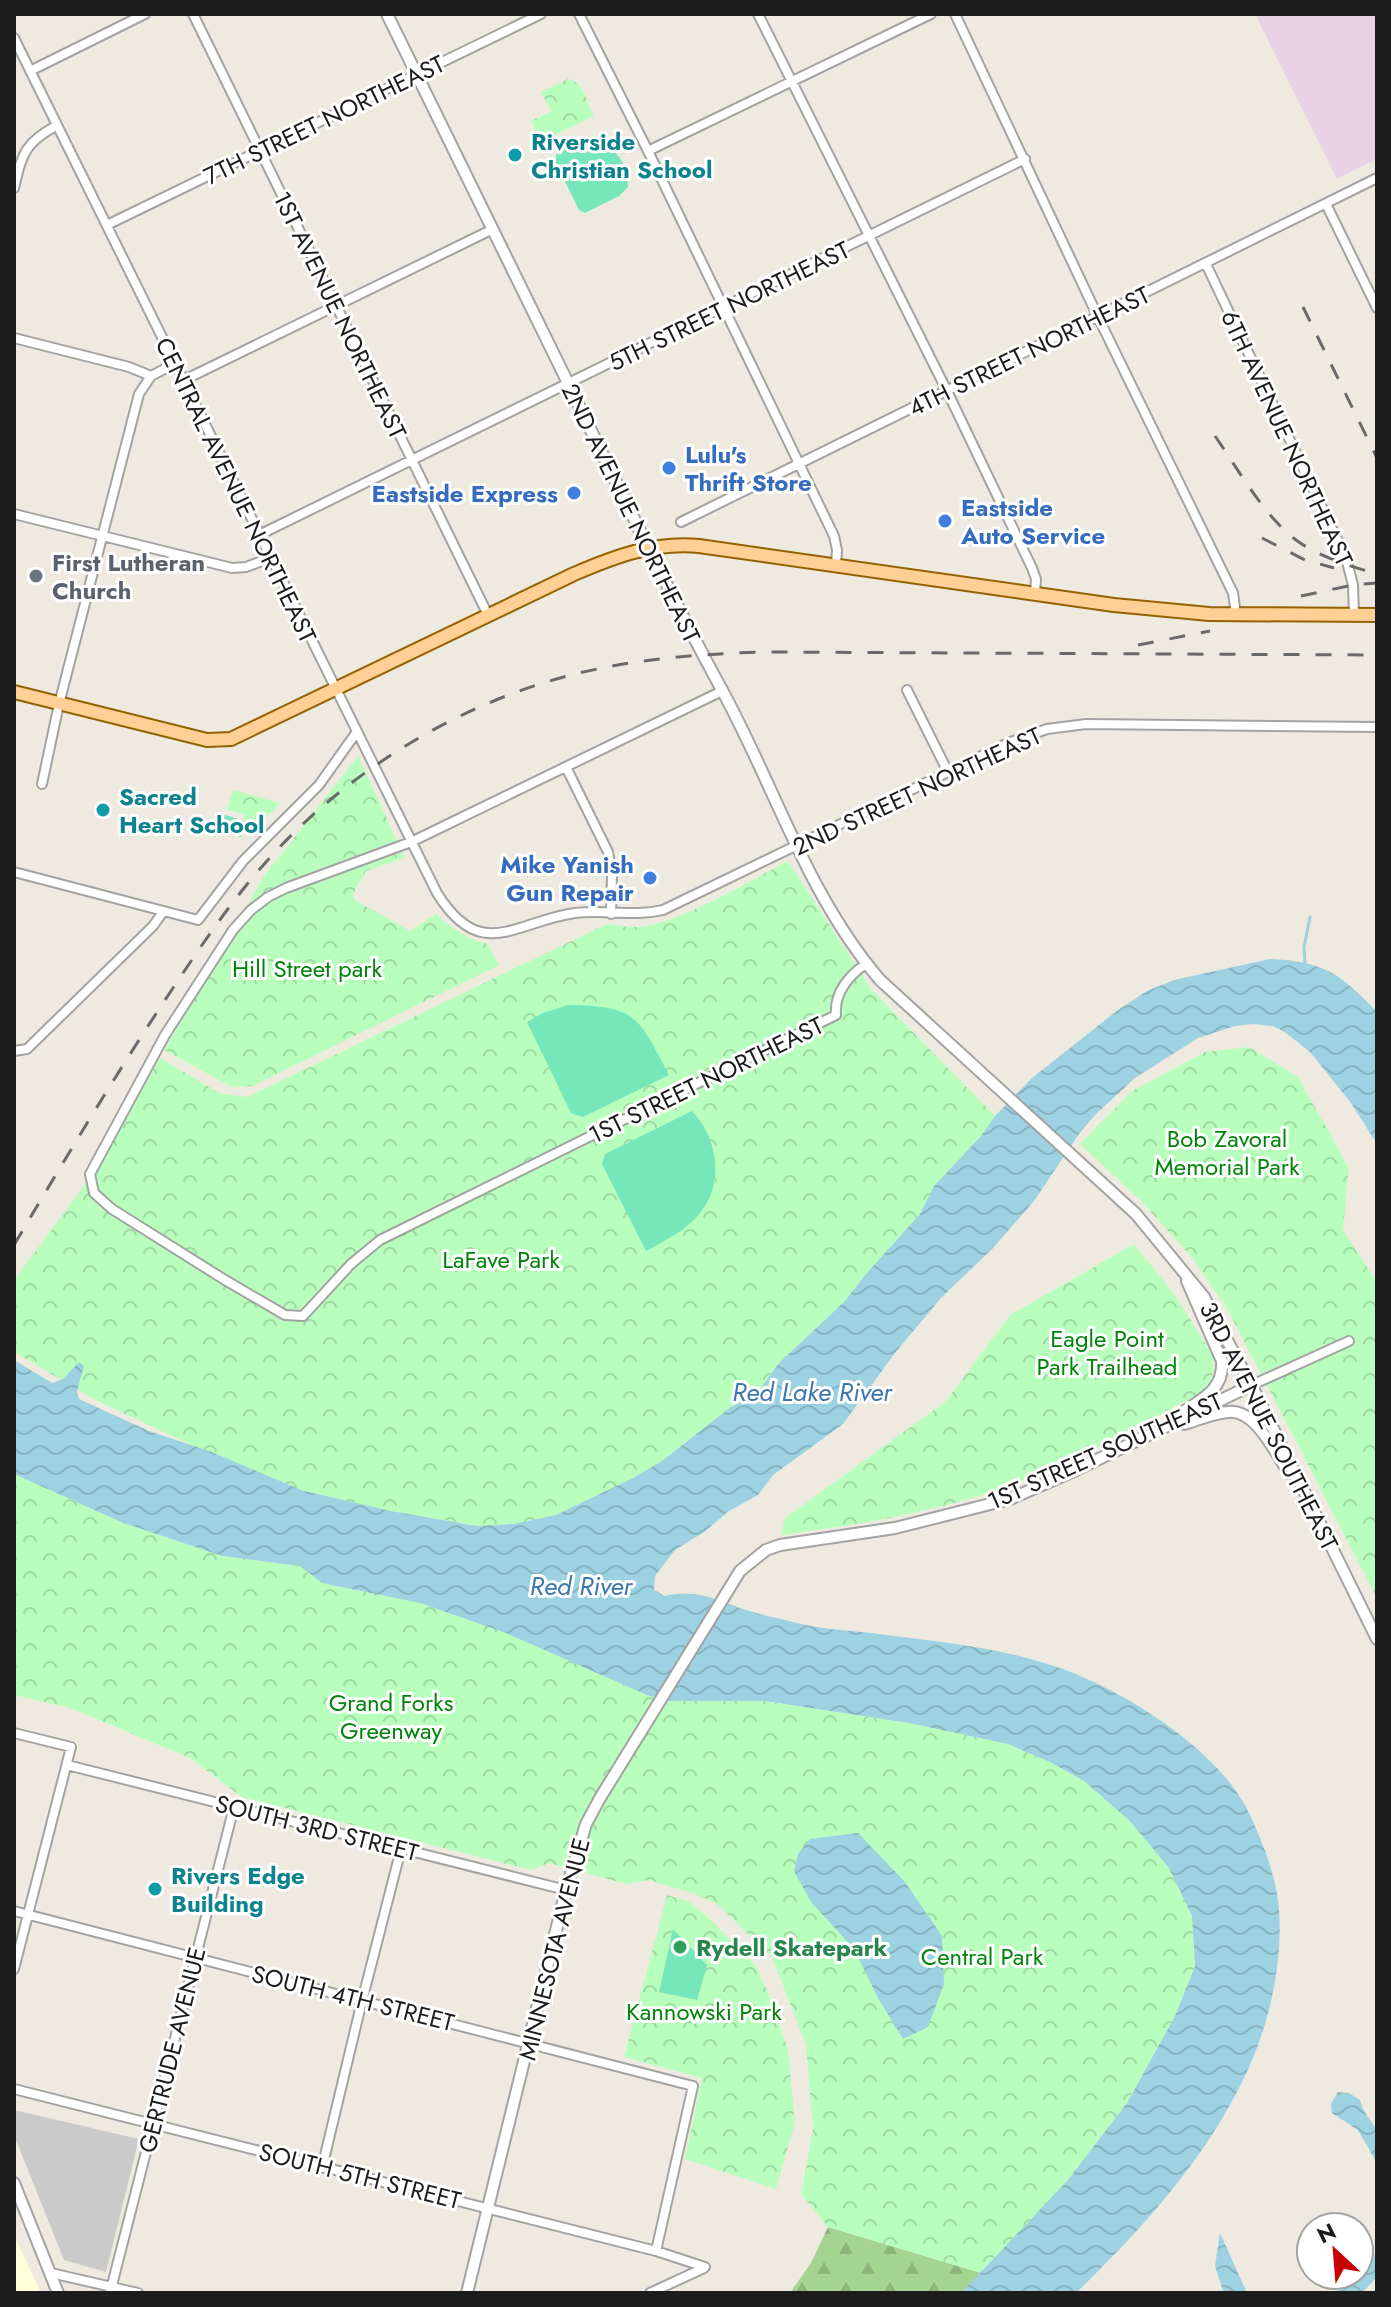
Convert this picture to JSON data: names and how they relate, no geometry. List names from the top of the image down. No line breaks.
{"streets":{"street":["7TH STREET NORTHEAST","5TH STREET NORTHEAST","1ST AVENUE NORTHEAST","4TH STREET NORTHEAST","6TH AVENUE NORTHEAST","CENTRAL AVENUE NORTHEAST","2ND AVENUE NORTHEAST","2ND STREET NORTHEAST","1ST STREET NORTHEAST","3RD AVENUE SOUTHEAST","1ST STREET SOUTHEAST","SOUTH 3RD STREET","MINNESOTA AVENUE","SOUTH 4TH STREET","GERTRUDE AVENUE","SOUTH 5TH STREET"]},"crossings":[["7TH STREET NORTHEAST","1ST AVENUE NORTHEAST"],["7TH STREET NORTHEAST","CENTRAL AVENUE NORTHEAST"],["7TH STREET NORTHEAST","2ND AVENUE NORTHEAST"],["5TH STREET NORTHEAST","1ST AVENUE NORTHEAST"],["5TH STREET NORTHEAST","CENTRAL AVENUE NORTHEAST"],["5TH STREET NORTHEAST","2ND AVENUE NORTHEAST"],["4TH STREET NORTHEAST","6TH AVENUE NORTHEAST"],["CENTRAL AVENUE NORTHEAST","2ND STREET NORTHEAST"],["CENTRAL AVENUE NORTHEAST","1ST STREET NORTHEAST"],["2ND AVENUE NORTHEAST","2ND STREET NORTHEAST"],["2ND AVENUE NORTHEAST","1ST STREET NORTHEAST"],["2ND AVENUE NORTHEAST","3RD AVENUE SOUTHEAST"],["3RD AVENUE SOUTHEAST","1ST STREET SOUTHEAST"],["1ST STREET SOUTHEAST","MINNESOTA AVENUE"],["SOUTH 3RD STREET","MINNESOTA AVENUE"],["SOUTH 3RD STREET","GERTRUDE AVENUE"],["MINNESOTA AVENUE","SOUTH 4TH STREET"],["MINNESOTA AVENUE","SOUTH 5TH STREET"],["SOUTH 4TH STREET","GERTRUDE AVENUE"],["SOUTH 4TH STREET","SOUTH 5TH STREET"],["GERTRUDE AVENUE","SOUTH 5TH STREET"]],"water":["Red Lake River","Red River"],"parks":["Hill Street park","Bob Zavoral Memorial Park","LaFave Park","Eagle Point Park Trailhead","Grand Forks Greenway","Central Park","Kannowski Park"],"places":["Riverside Christian School","Lulu's Thrift Store","Eastside Express","Eastside Auto Service","First Lutheran Church","Sacred Heart School","Mike Yanish Gun Repair","Rivers Edge Building","Rydell Skatepark"],"north":"top left"}
